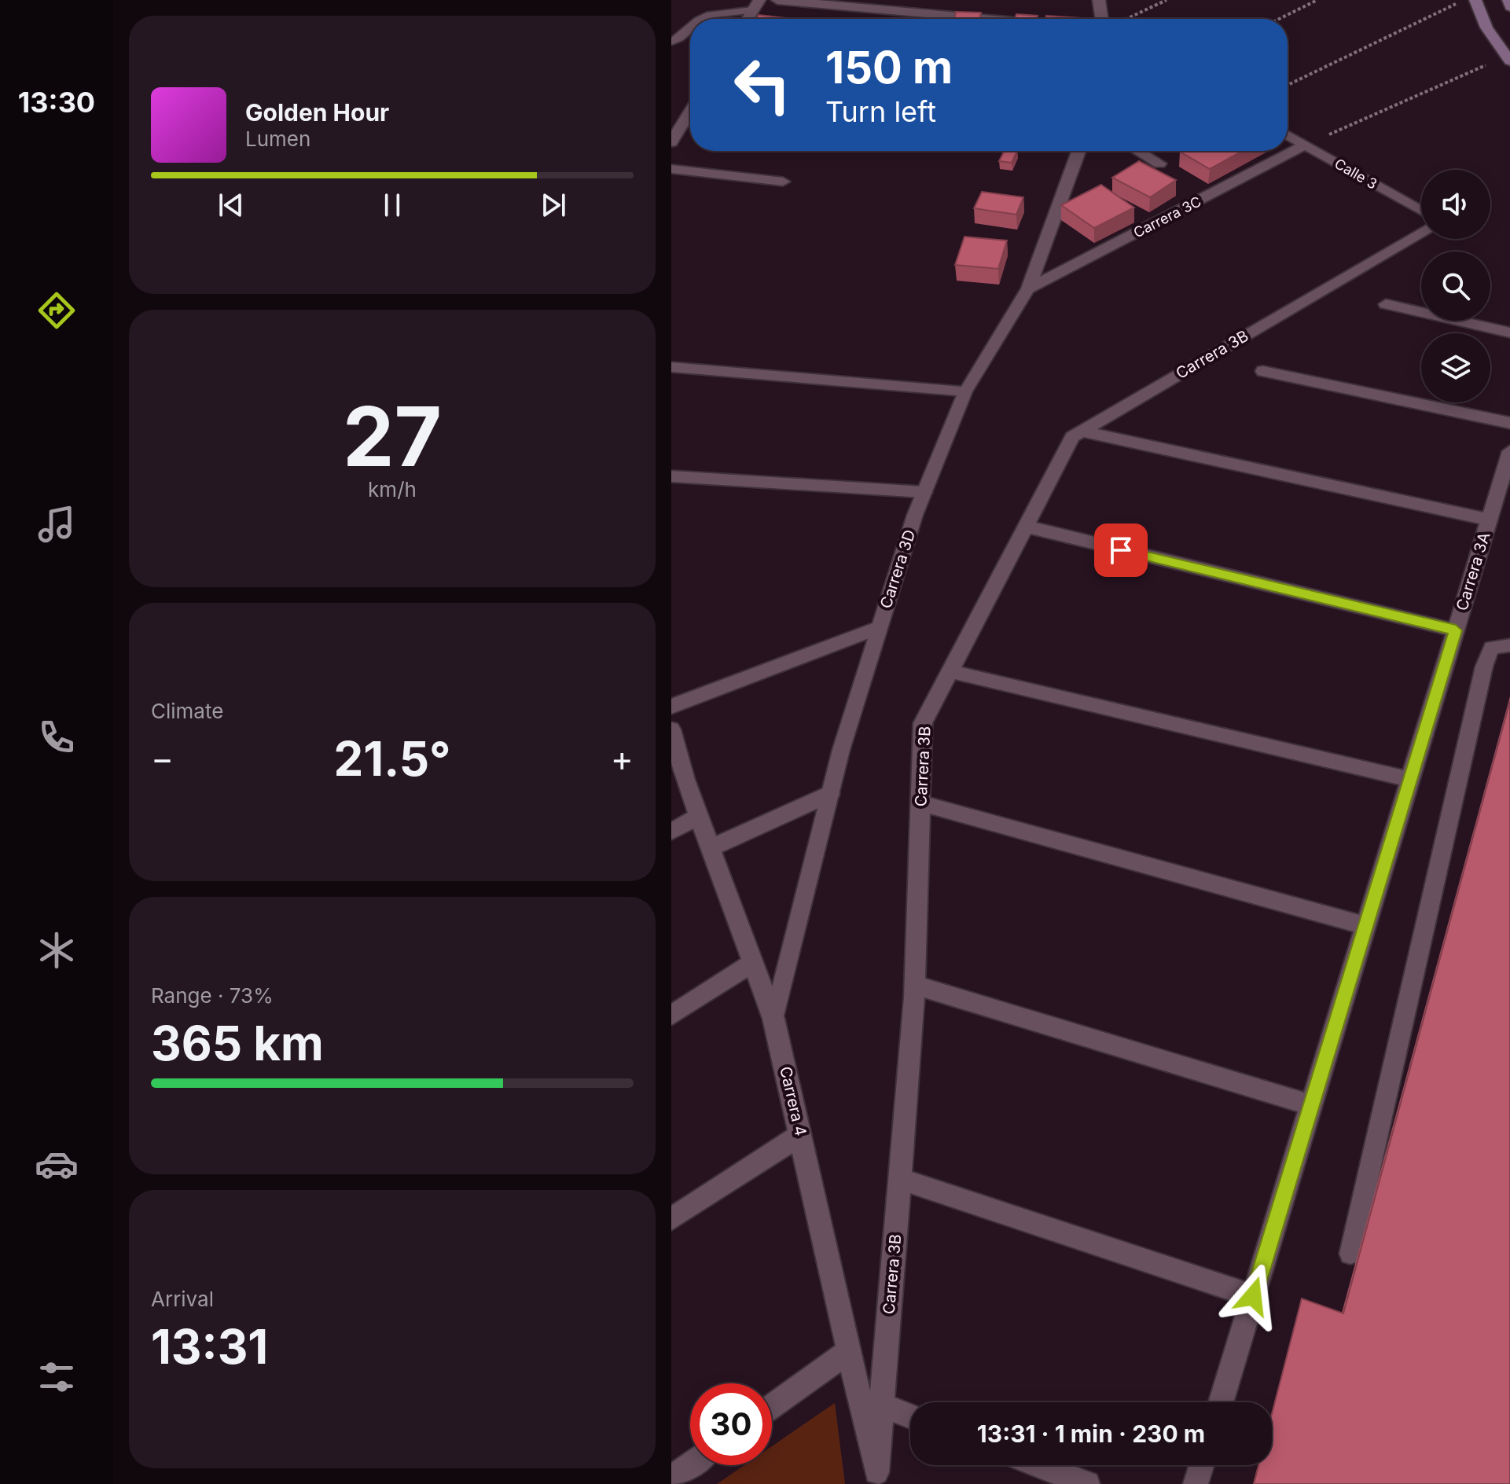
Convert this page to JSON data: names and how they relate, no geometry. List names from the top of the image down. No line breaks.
{"streets":{"street":["Calle 3","Carrera 3C","Carrera 3B","Carrera 3D","Carrera 3A","Carrera 4"]},"crossings":[["Calle 3","Carrera 3C"],["Carrera 3C","Carrera 3D"],["Carrera 3B","Carrera 4"],["Carrera 3D","Carrera 4"]],"page":{"tabs":"13:30","turn":["150 m","Turn left"],"song":["Golden Hour","Lumen"],"tile":[["27","km/h"],"Climate",["Range · 73%","365 km"],["Arrival","13:31"]],"heat":["−","21.5°","+"],"limit":"30","trip":"13:31 · 1 min · 230 m"}}
